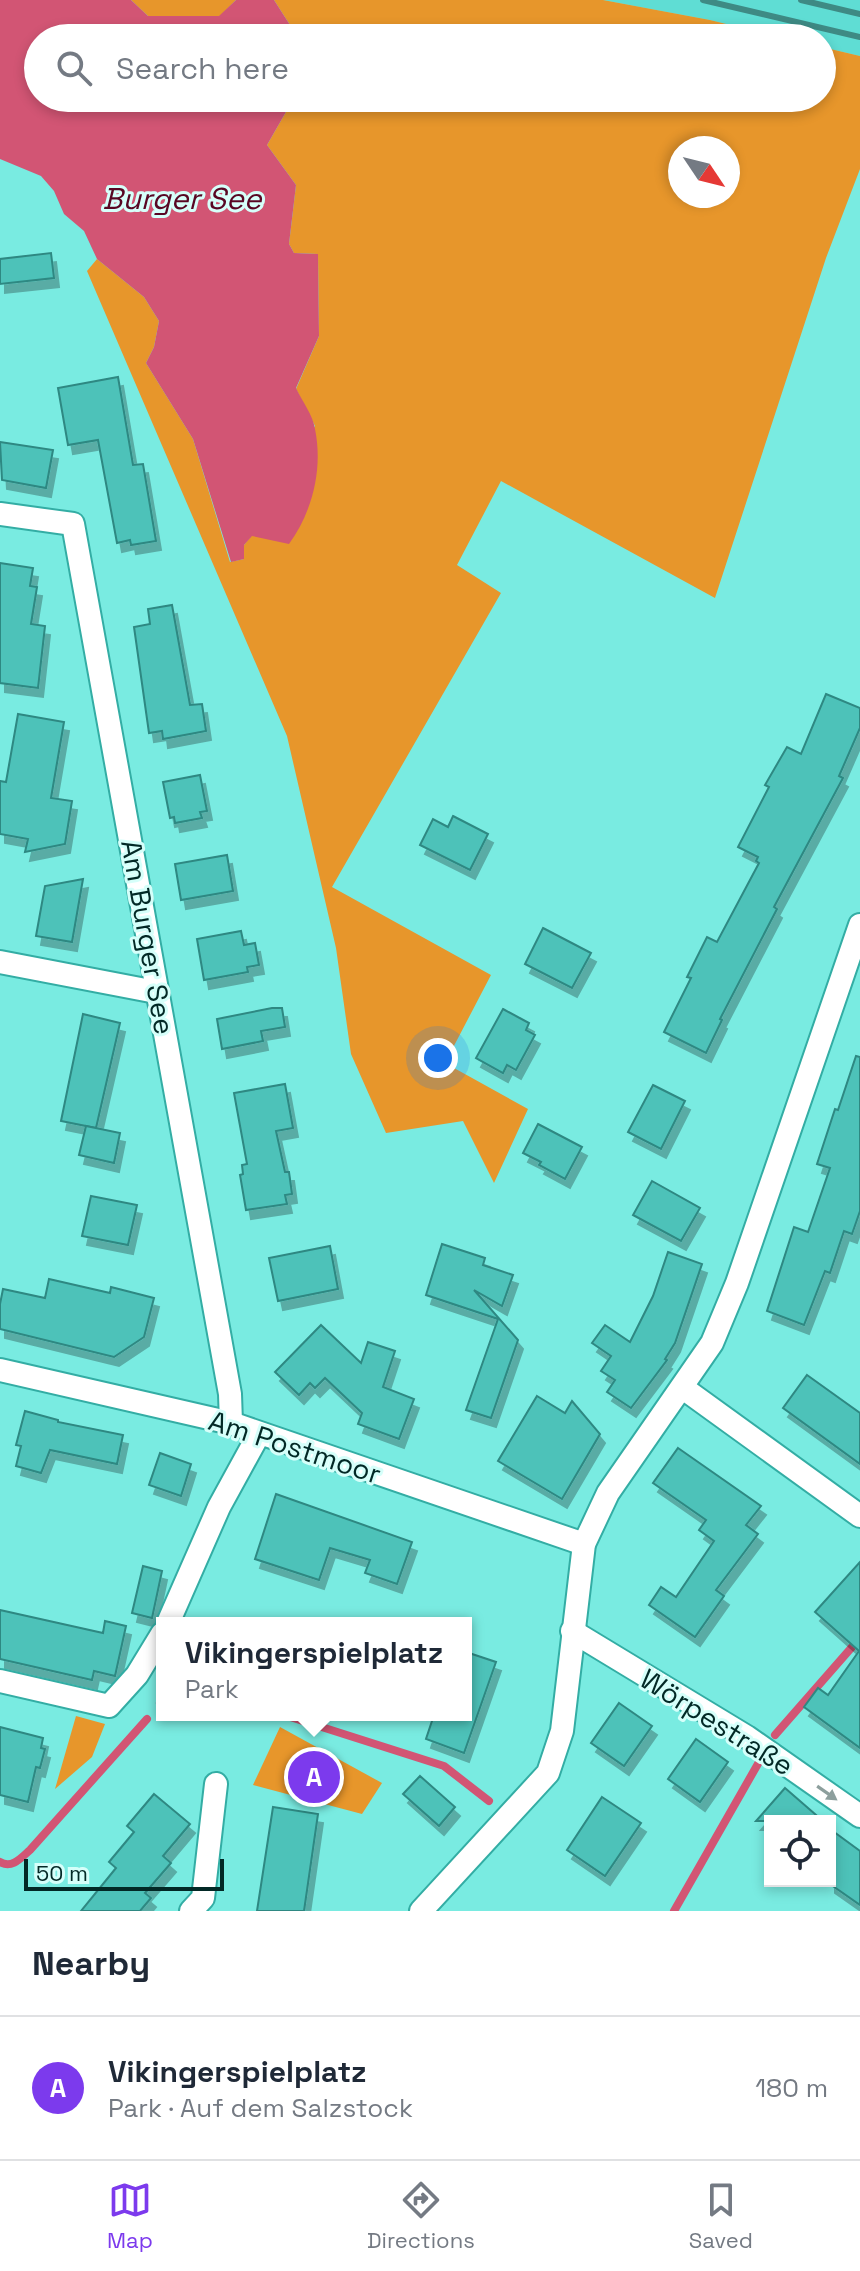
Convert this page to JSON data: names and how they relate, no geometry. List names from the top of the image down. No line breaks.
{"streets":{"street":["Am Burger See","Am Postmoor","Wörpestraße"]},"crossings":[["Am Burger See","Am Postmoor"]],"one_way":["Wörpestraße"],"water":["Burger See"],"scale_bar":"50 m","north":"bottom right","page":{"search":"Search here","popup":["Vikingerspielplatz","Park"],"pins":"A","scale":"50 m","heading":"Nearby","list":[{"mark":"A","name":"Vikingerspielplatz","note":"Park · Auf dem Salzstock","value":"180 m"}],"nav":["Map","Directions","Saved"]}}
